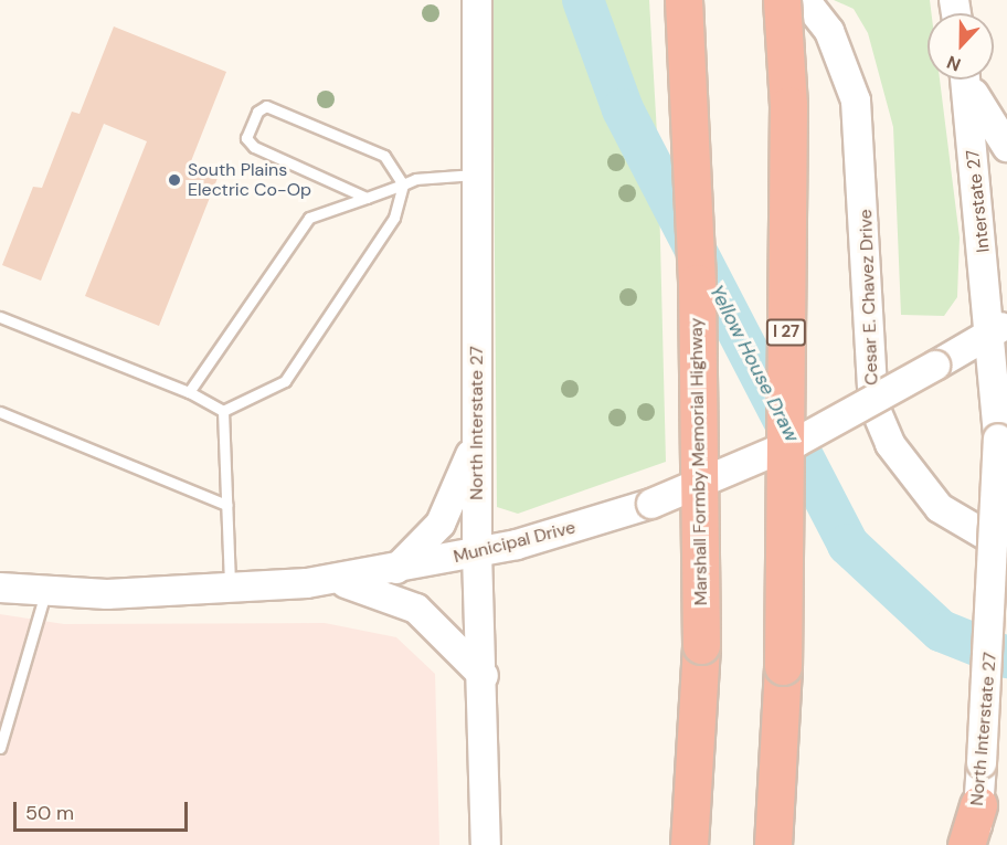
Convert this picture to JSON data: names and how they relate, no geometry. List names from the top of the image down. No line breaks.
{"streets":{"highway":["I 27","Marshall Formby Memorial Highway"],"main road":["Interstate 27","Cesar E. Chavez Drive","North Interstate 27","Municipal Drive"]},"crossings":[["Interstate 27","North Interstate 27"],["Interstate 27","Municipal Drive"],["North Interstate 27","Municipal Drive"]],"water":["Yellow House Draw"],"places":["South Plains Electric Co-Op"],"scale_bar":"50 m","north":"bottom"}
